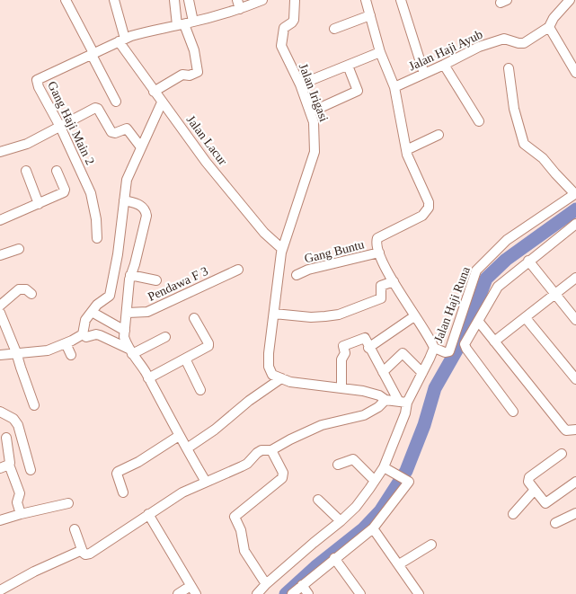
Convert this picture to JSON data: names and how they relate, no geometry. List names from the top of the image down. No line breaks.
{"streets":{"street":["Jalan Haji Ayub","Jalan Irigasi","Gang Haji Main 2","Jalan Lacur","Gang Buntu","Pendawa F 3","Jalan Haji Runa"]},"crossings":[["Jalan Irigasi","Jalan Lacur"]]}
